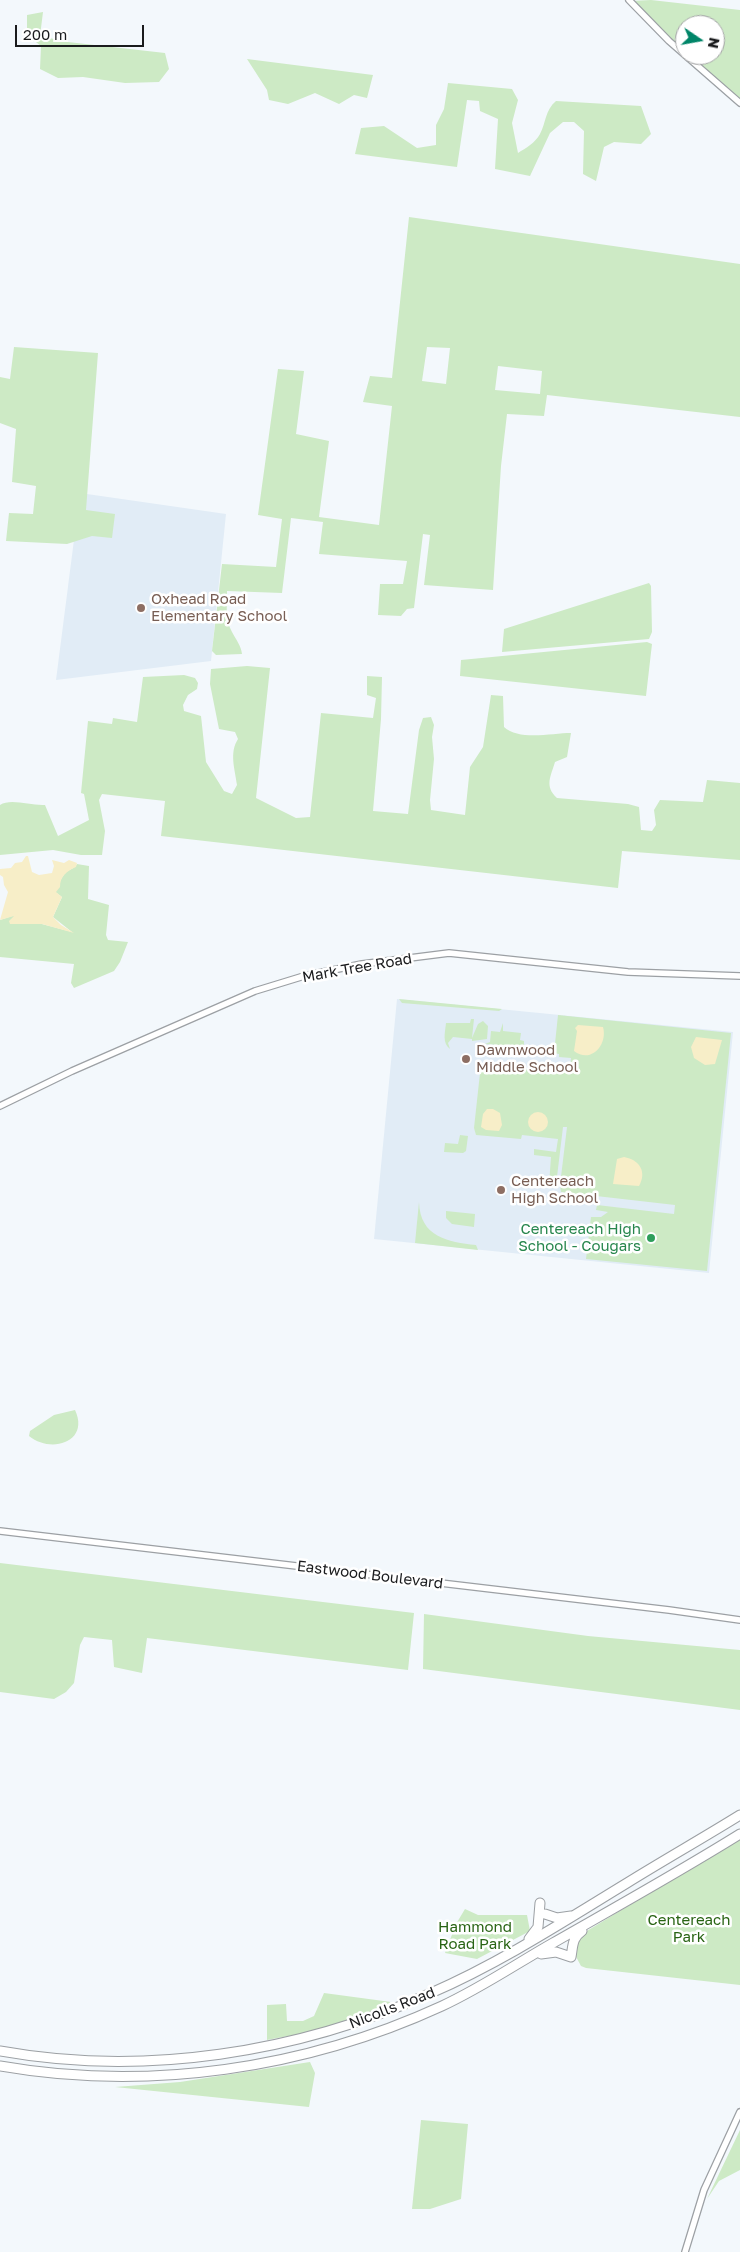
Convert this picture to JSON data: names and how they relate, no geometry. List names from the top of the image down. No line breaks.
{"streets":{"highway":["Nicolls Road"],"street":["Mark Tree Road","Eastwood Boulevard"]},"parks":["Centereach Park","Hammond Road Park"],"places":["Oxhead Road Elementary School","Dawnwood Middle School","Centereach High School","Centereach High School - Cougars"],"scale_bar":"200 m","north":"right"}
